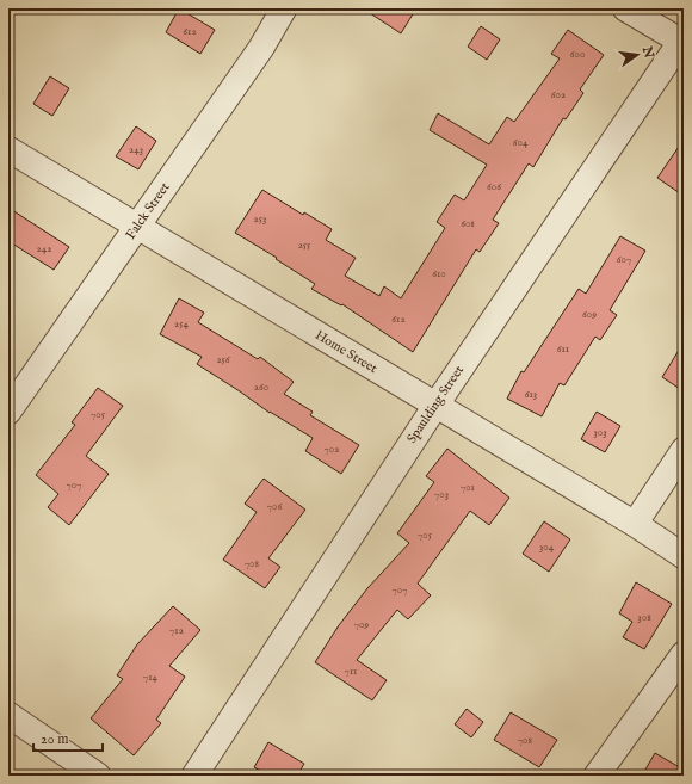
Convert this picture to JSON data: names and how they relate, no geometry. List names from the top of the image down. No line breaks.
{"streets":{"street":["Falck Street","Home Street","Spaulding Street"]},"crossings":[["Falck Street","Home Street"],["Home Street","Spaulding Street"]],"house_numbers":["612","600","602","604","243","606","253","608","255","242","607","610","609","612","254","611","256","260","613","705","303","702","707","701","703","706","705","304","708","707","308","709","712","711","714","708"],"scale_bar":"20 m","north":"right"}
